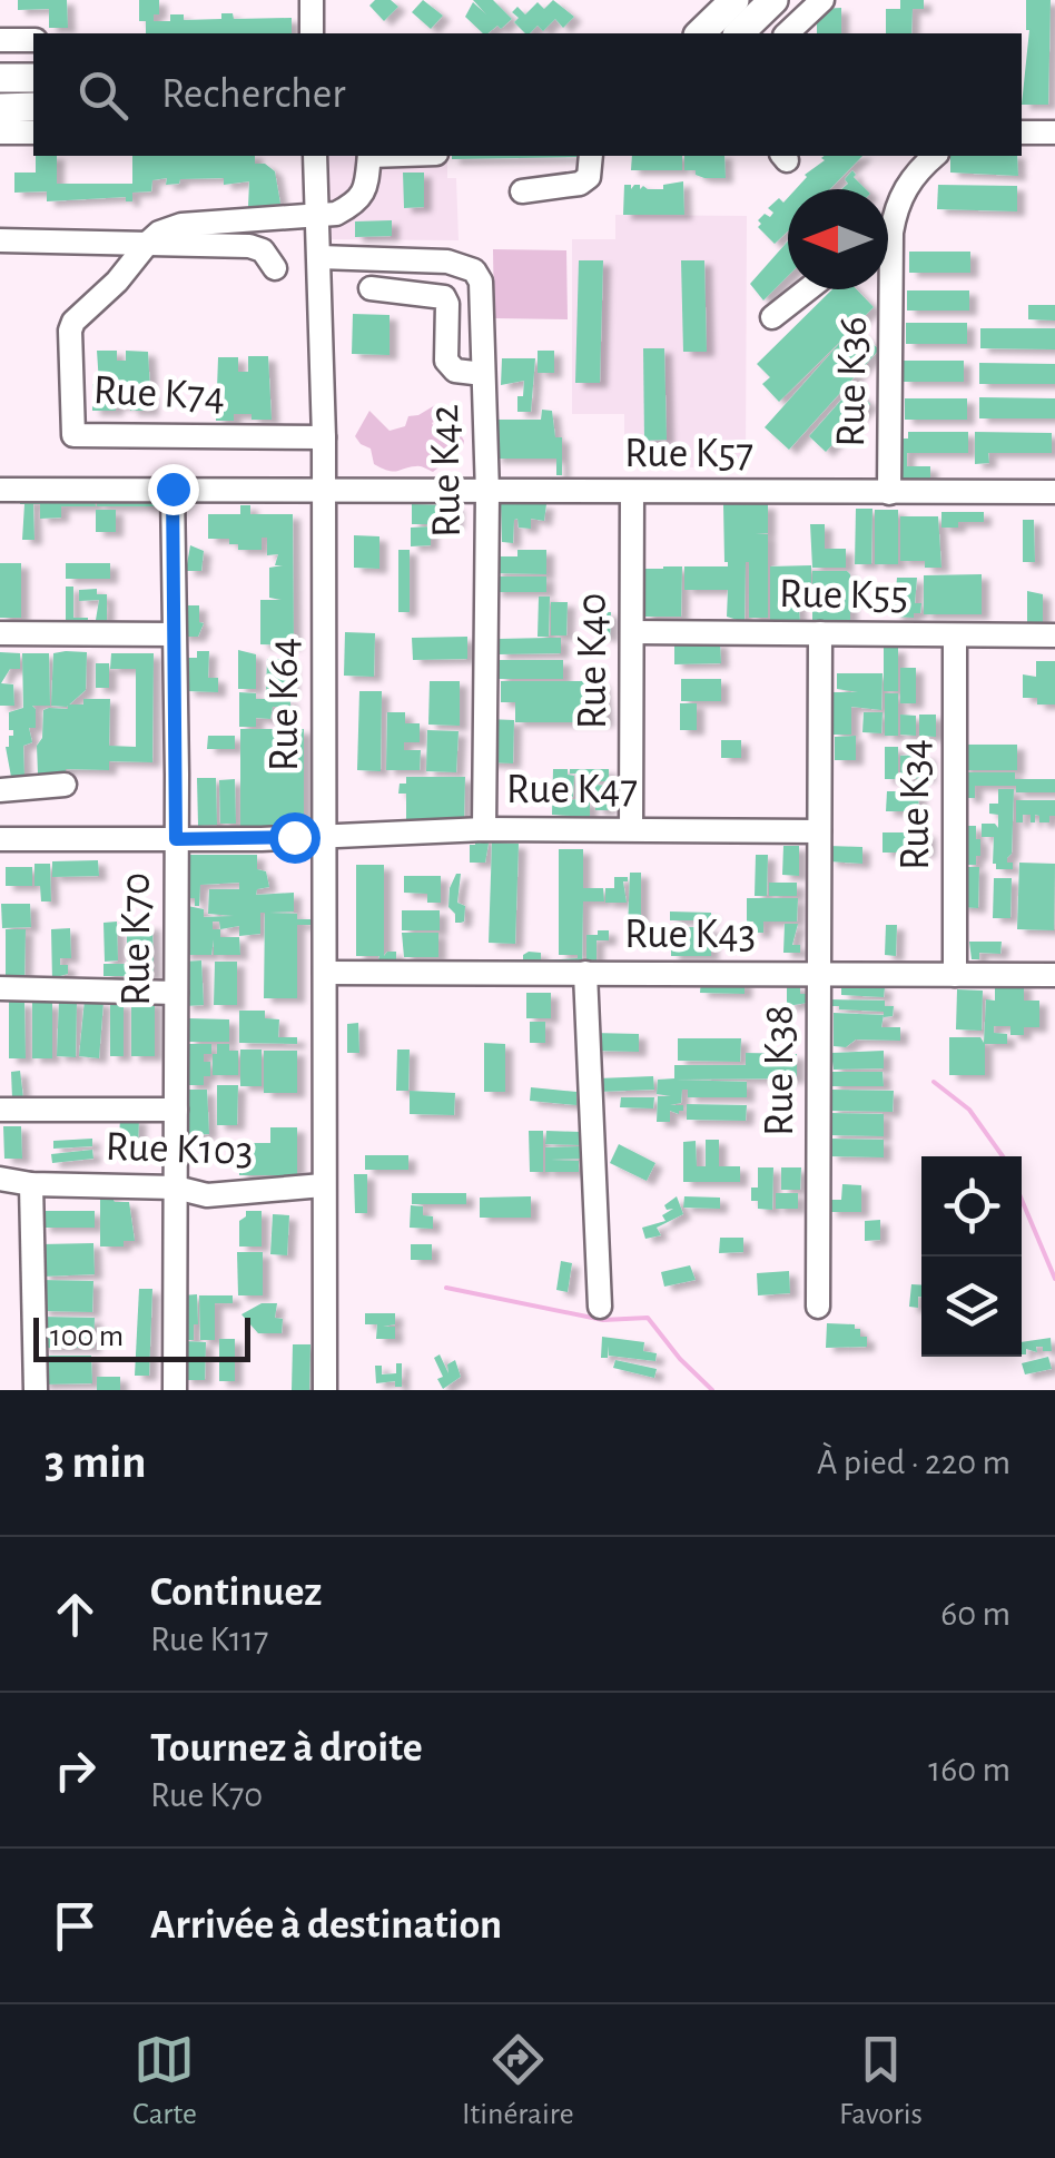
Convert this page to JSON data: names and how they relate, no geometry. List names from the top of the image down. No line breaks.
{"streets":{"street":["Rue K36","Rue K74","Rue K57","Rue K42","Rue K55","Rue K40","Rue K64","Rue K47","Rue K34","Rue K43","Rue K70","Rue K38","Rue K103"]},"crossings":[["Rue K36","Rue K57"],["Rue K74","Rue K64"],["Rue K57","Rue K42"],["Rue K57","Rue K40"],["Rue K57","Rue K64"],["Rue K57","Rue K70"],["Rue K42","Rue K64"],["Rue K42","Rue K47"],["Rue K55","Rue K40"],["Rue K55","Rue K34"],["Rue K55","Rue K38"],["Rue K40","Rue K47"],["Rue K64","Rue K47"],["Rue K64","Rue K43"],["Rue K64","Rue K103"],["Rue K47","Rue K70"],["Rue K47","Rue K38"],["Rue K34","Rue K43"],["Rue K43","Rue K38"],["Rue K70","Rue K103"]],"scale_bar":"100 m","north":"left","page":{"search":"Rechercher","scale":"100 m","heading":["3 min","À pied · 220 m"],"list":[["Continuez","Rue K117","60 m"],["Tournez à droite","Rue K70","160 m"],"Arrivée à destination"],"nav":["Carte","Itinéraire","Favoris"]}}
